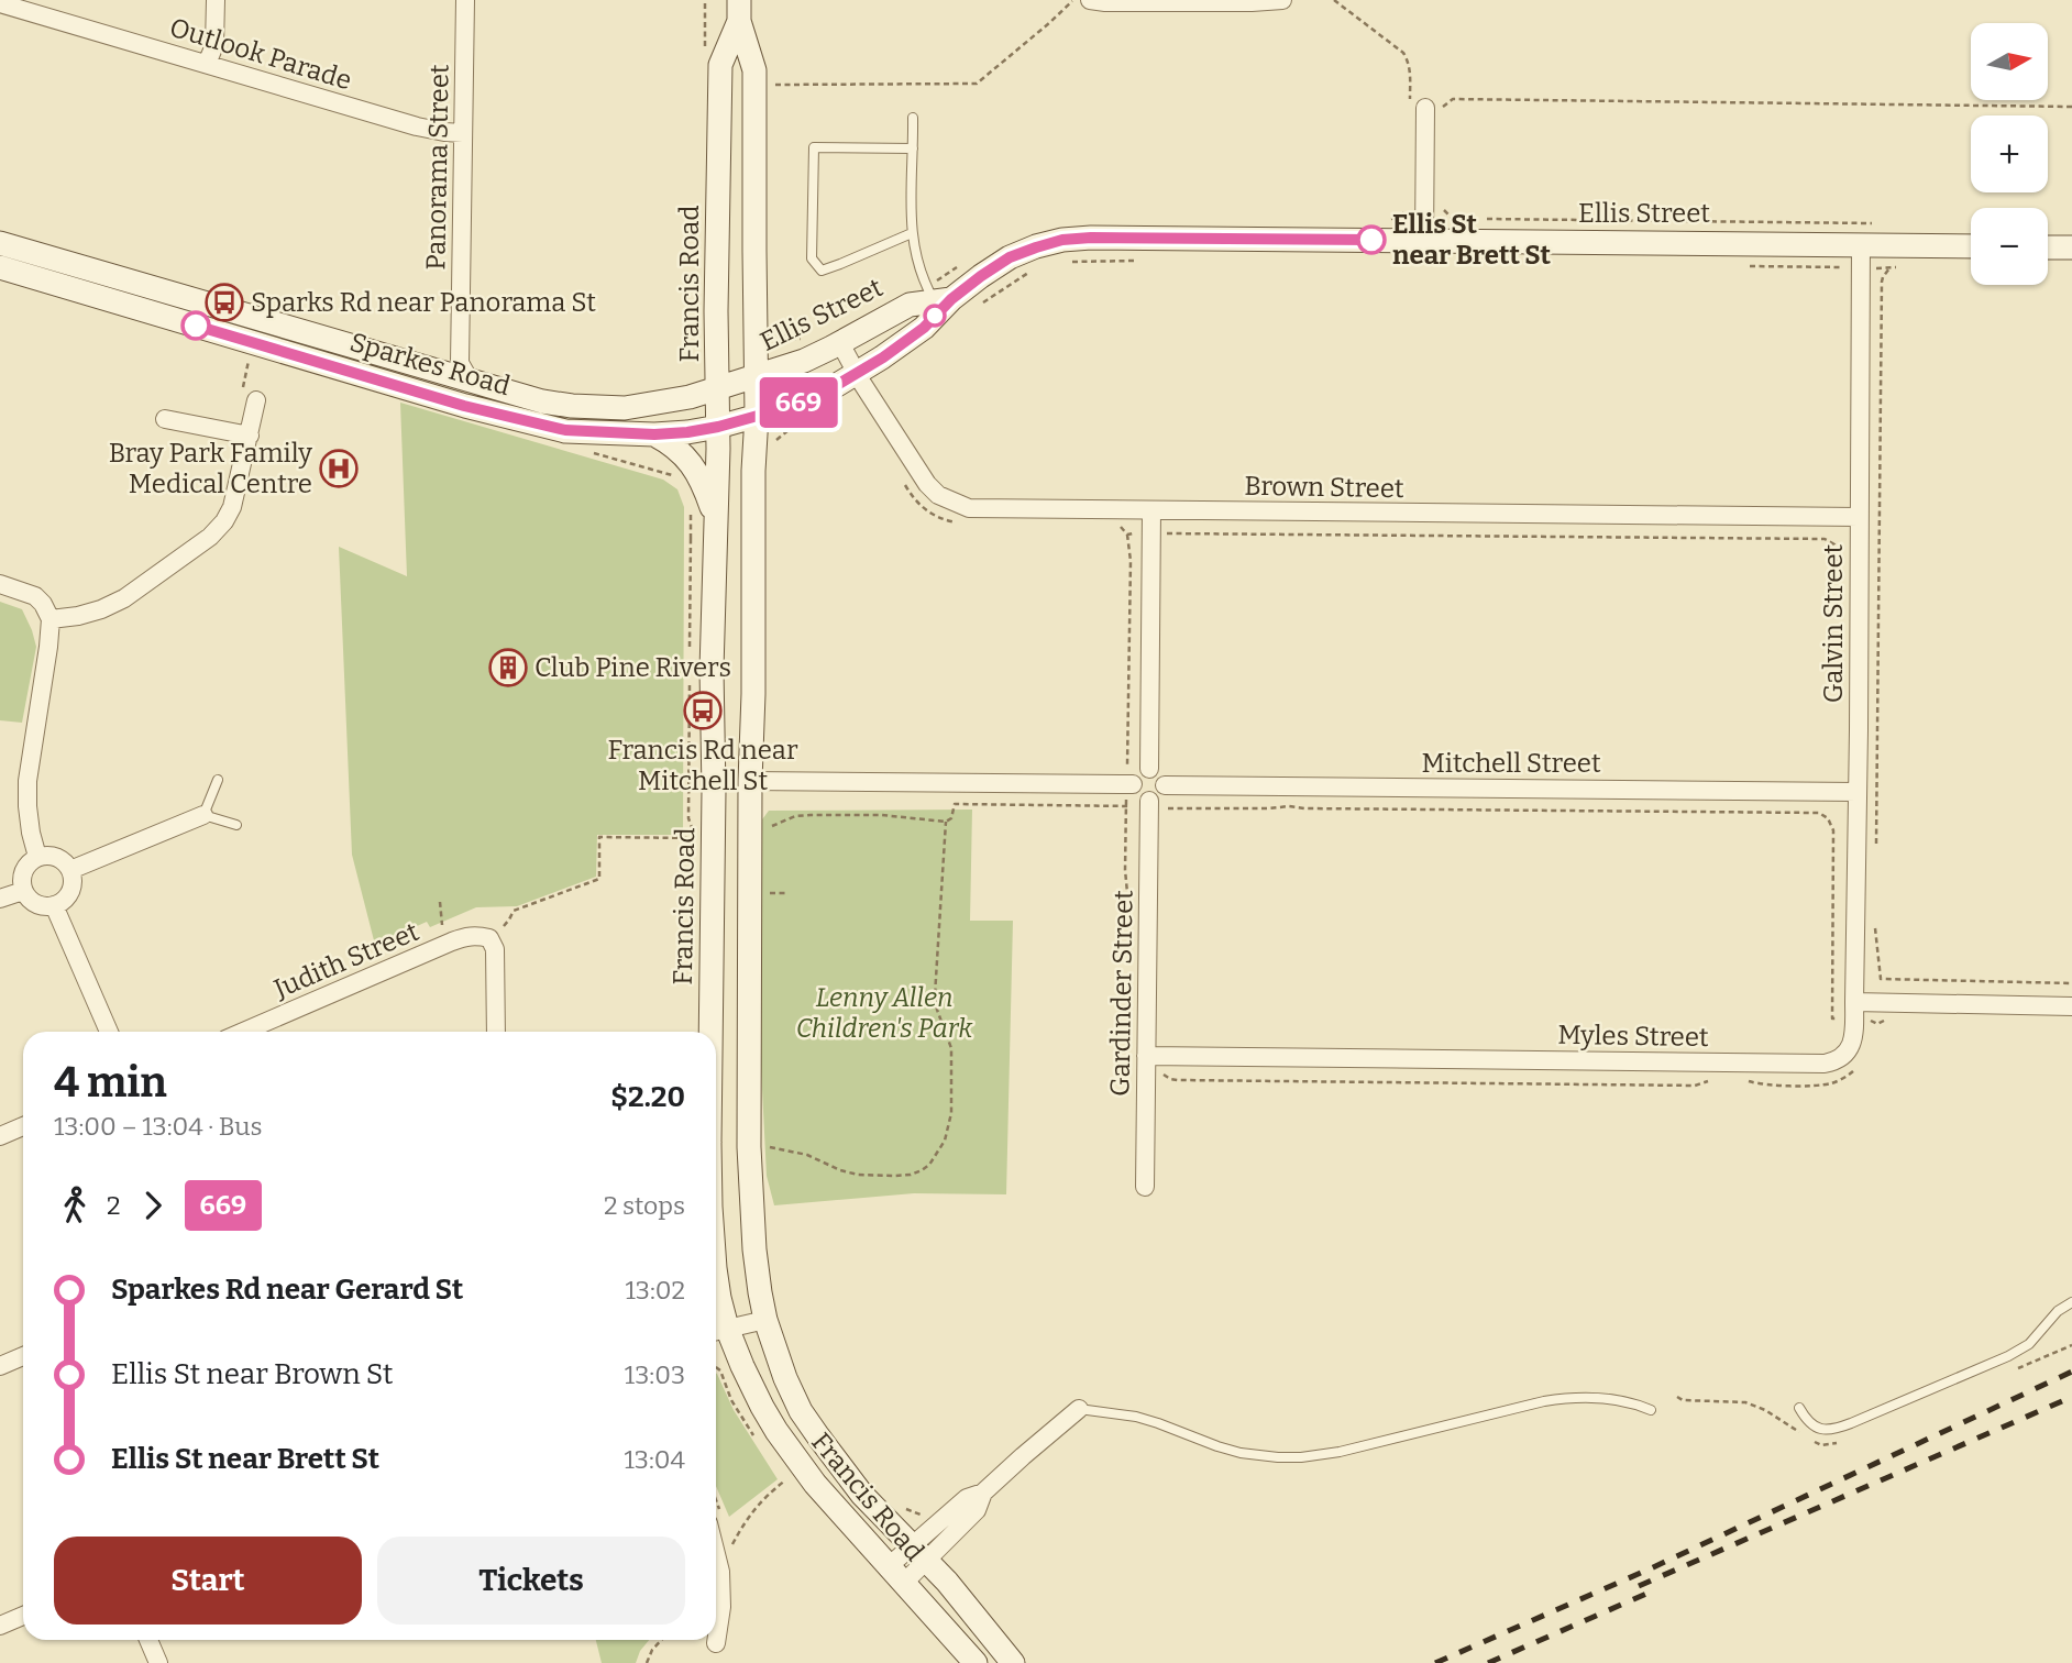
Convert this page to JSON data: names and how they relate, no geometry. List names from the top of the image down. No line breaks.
{"streets":{"main road":["Ellis Street","Francis Road","Sparkes Road"],"street":["Outlook Parade","Panorama Street","Brown Street","Galvin Street","Mitchell Street","Judith Street","Gardinder Street","Myles Street"]},"crossings":[["Outlook Parade","Panorama Street"],["Panorama Street","Sparkes Road"],["Ellis Street","Francis Road"],["Ellis Street","Sparkes Road"],["Ellis Street","Brown Street"],["Ellis Street","Galvin Street"],["Francis Road","Sparkes Road"],["Brown Street","Galvin Street"],["Galvin Street","Mitchell Street"],["Galvin Street","Myles Street"],["Mitchell Street","Gardinder Street"],["Gardinder Street","Myles Street"]],"parks":["Lenny Allen Children's Park"],"places":{"other":["Ellis St near Brett St"],"bus stop":["Sparks Rd near Panorama St","Francis Rd near Mitchell St"],"hospital":["Bray Park Family Medical Centre"],"building":["Club Pine Rivers"]},"lines":["bus line 669"],"north":"right","page":{"on_map":"669","map_buttons":["+","−"],"heading":["4 min","13:00 – 13:04 · Bus","$2.20"],"legs":["2","669","2 stops"],"list":[{"name":"Sparkes Rd near Gerard St","value":"13:02"},{"name":"Ellis St near Brown St","value":"13:03"},{"name":"Ellis St near Brett St","value":"13:04"}],"buttons":["Start","Tickets"]}}
